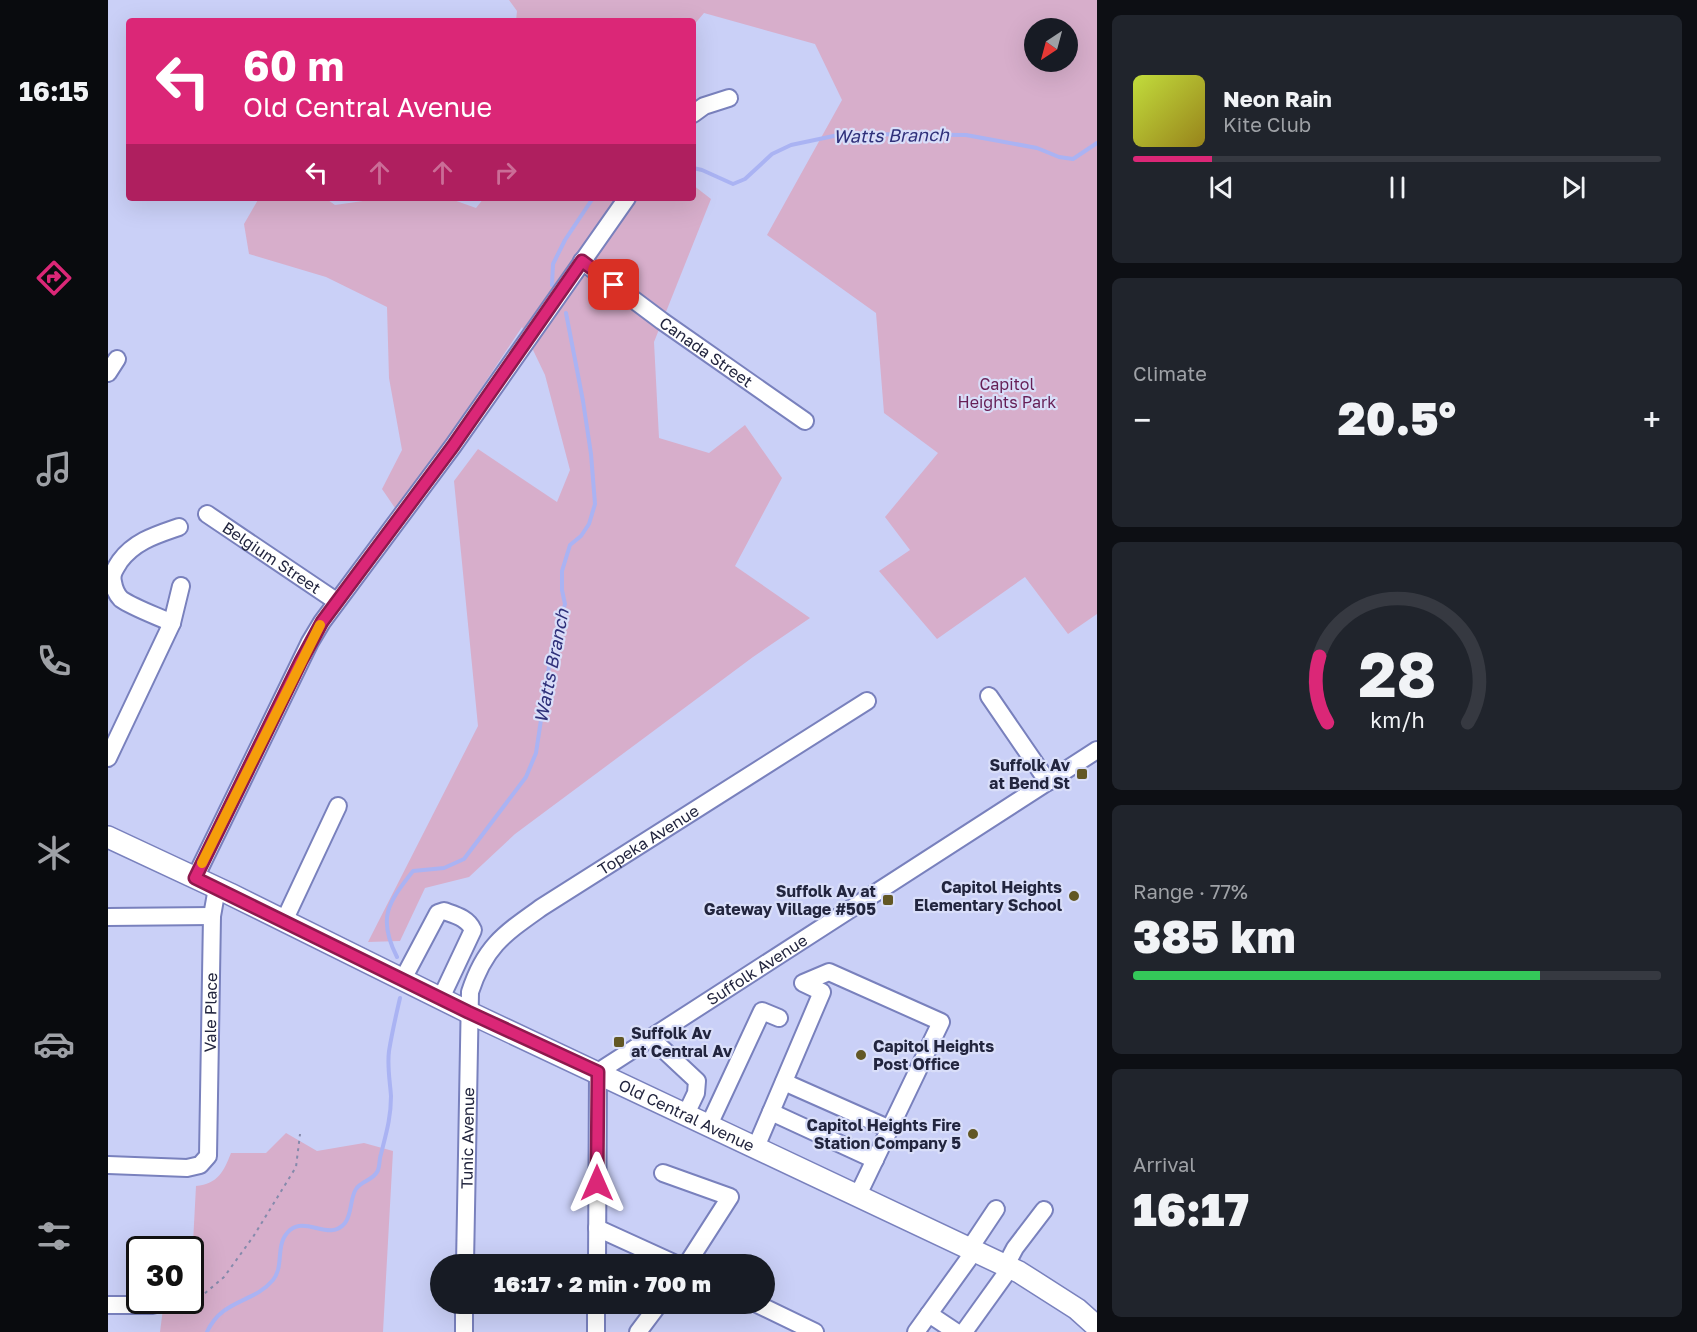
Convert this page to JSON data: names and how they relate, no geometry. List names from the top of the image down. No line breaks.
{"streets":{"main road":["Old Central Avenue"],"street":["Canada Street","Belgium Street","Topeka Avenue","Suffolk Avenue","Vale Place","Tunic Avenue"]},"crossings":[["Topeka Avenue","Old Central Avenue"],["Topeka Avenue","Tunic Avenue"],["Suffolk Avenue","Old Central Avenue"],["Vale Place","Old Central Avenue"],["Old Central Avenue","Tunic Avenue"]],"water":["Watts Branch"],"parks":["Capitol Heights Park"],"places":{"transit":["Suffolk Av at Bend St","Suffolk Av at Gateway Village #505","Suffolk Av at Central Av"],"other":["Capitol Heights Elementary School","Capitol Heights Post Office","Capitol Heights Fire Station Company 5"]},"north":"bottom left","page":{"tabs":"16:15","turn":["60 m","Old Central Avenue"],"song":["Neon Rain","Kite Club"],"tile":["Climate",["Range · 77%","385 km"],["Arrival","16:17"]],"heat":["−","20.5°","+"],"limit":"30","trip":"16:17 · 2 min · 700 m","gauge":["28","km/h"]}}
